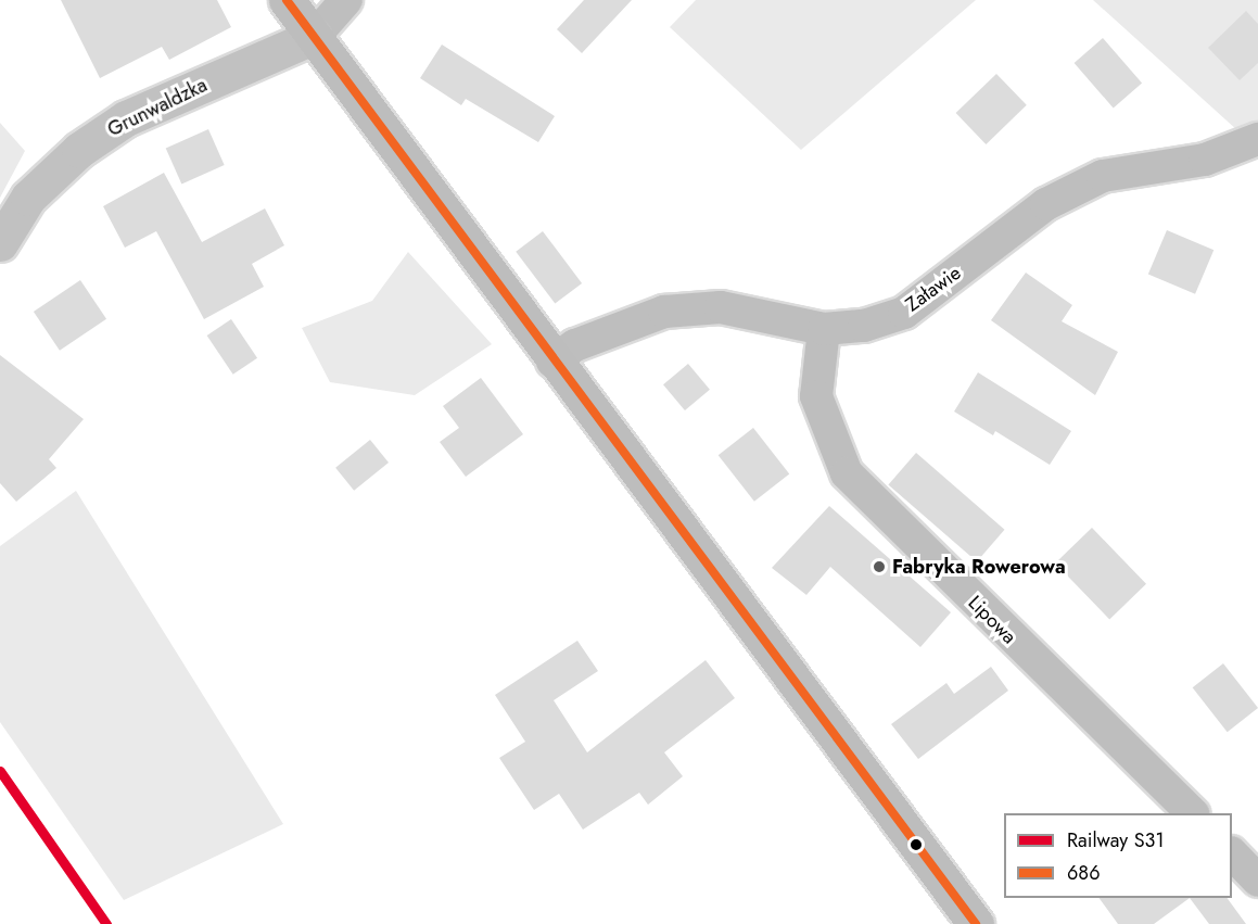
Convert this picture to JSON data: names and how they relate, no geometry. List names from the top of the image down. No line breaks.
{"streets":{"street":["Grunwaldzka","Załawie","Lipowa"]},"crossings":[["Załawie","Lipowa"]],"places":["Fabryka Rowerowa"],"lines":["transit line 686","rail line S31"],"legend":["Railway S31","686"]}
